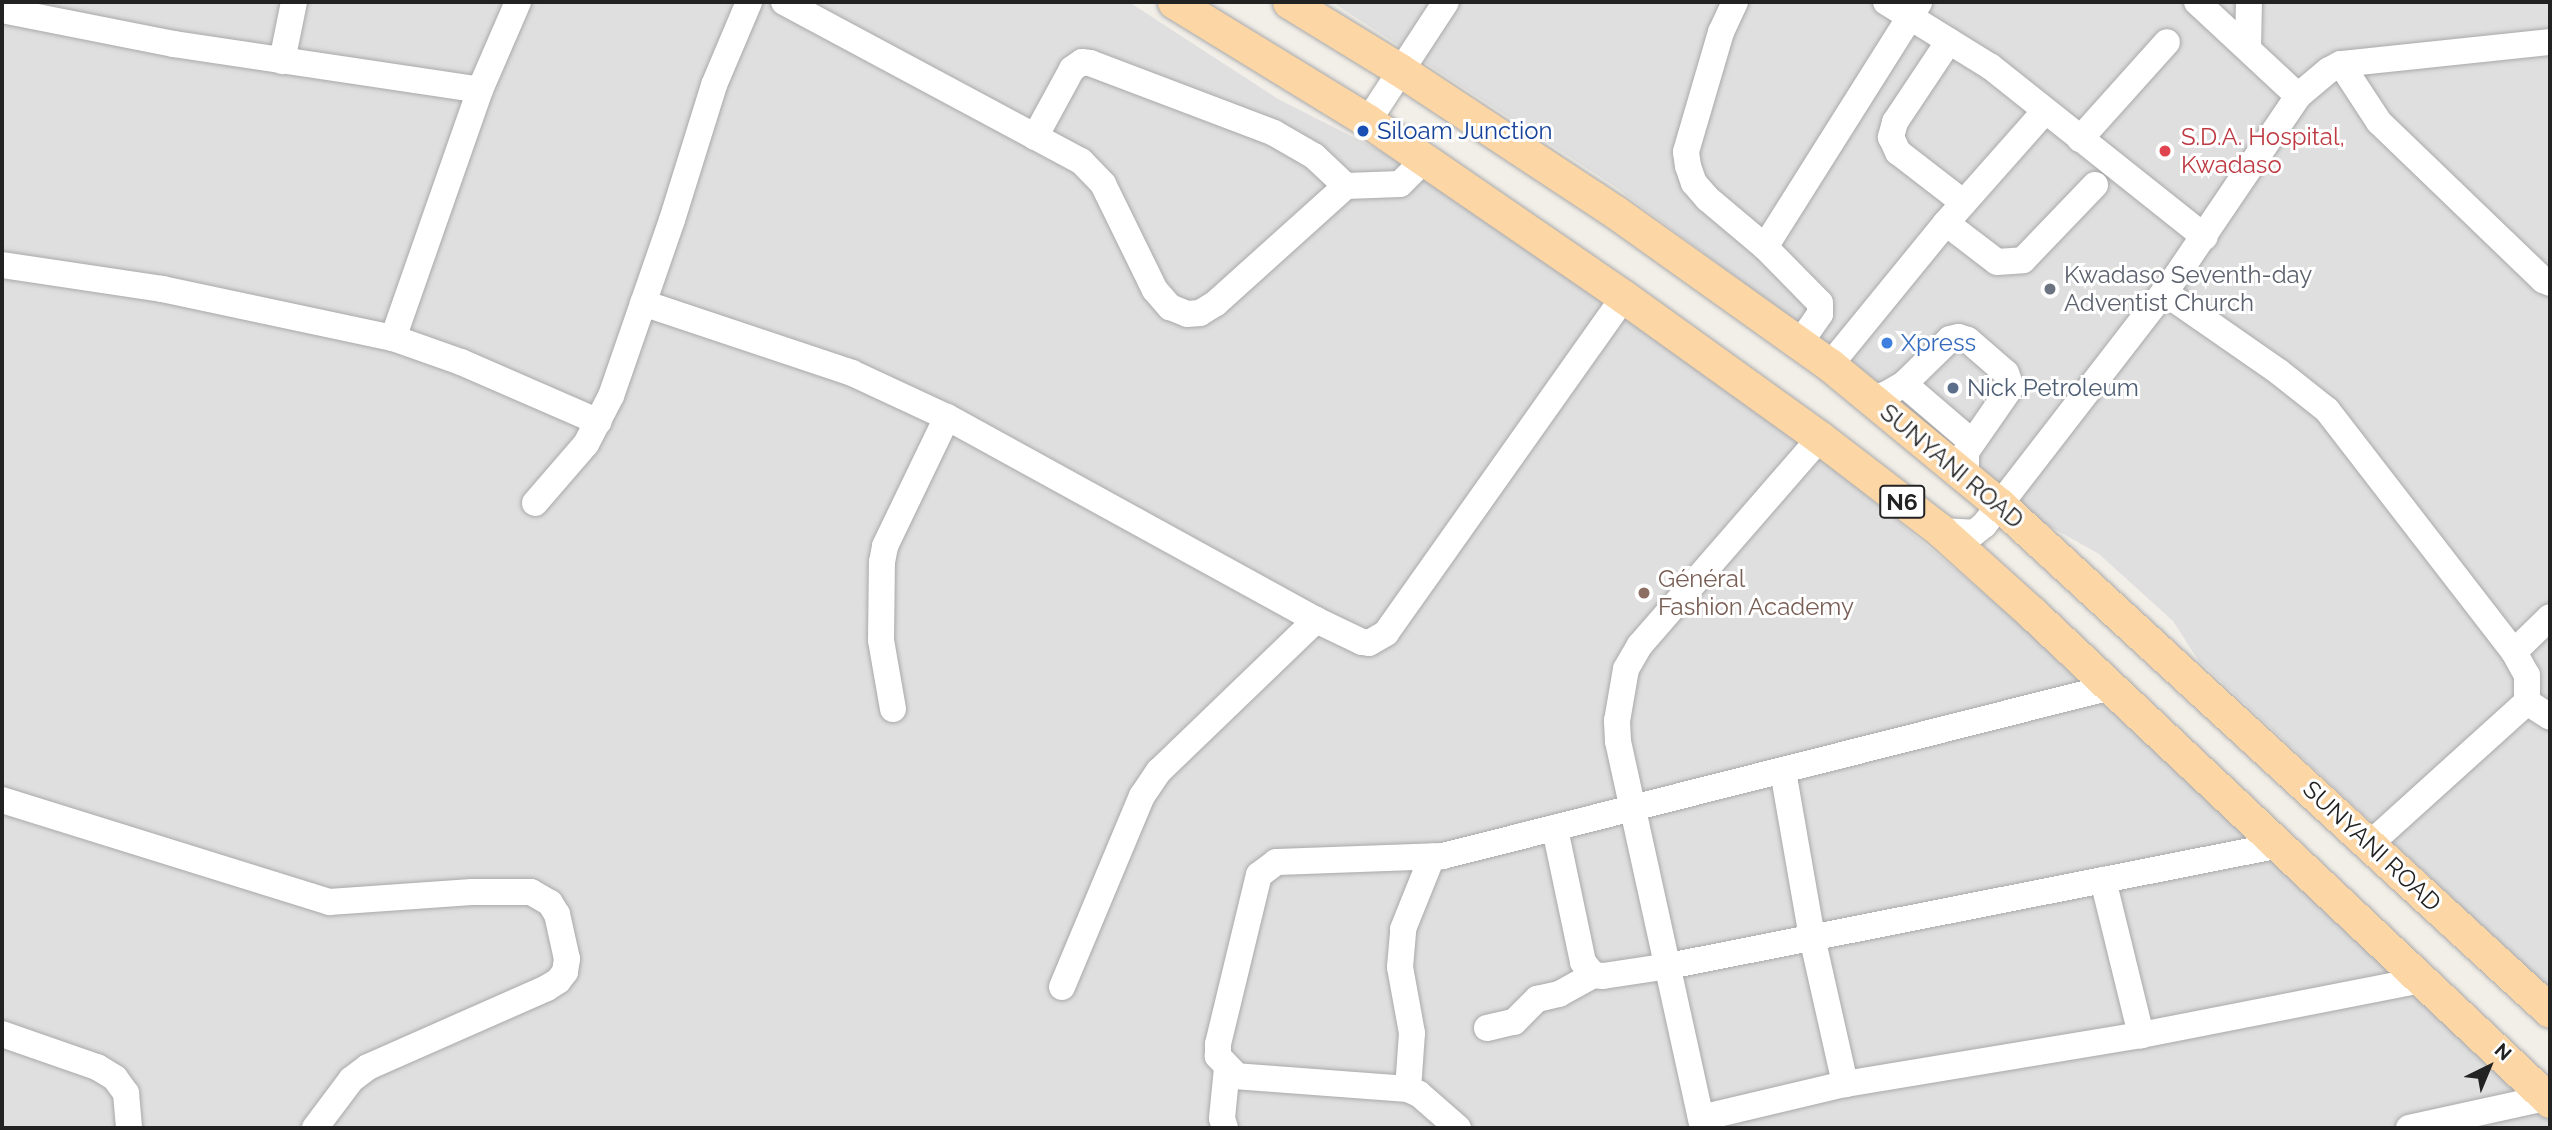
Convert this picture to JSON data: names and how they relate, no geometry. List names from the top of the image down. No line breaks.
{"streets":{"main road":["SUNYANI ROAD","N6"]},"places":["Siloam Junction","S.D.A. Hospital, Kwadaso","Kwadaso Seventh-day Adventist Church","Xpress","Nick Petroleum","Général Fashion Academy"],"north":"top right"}
